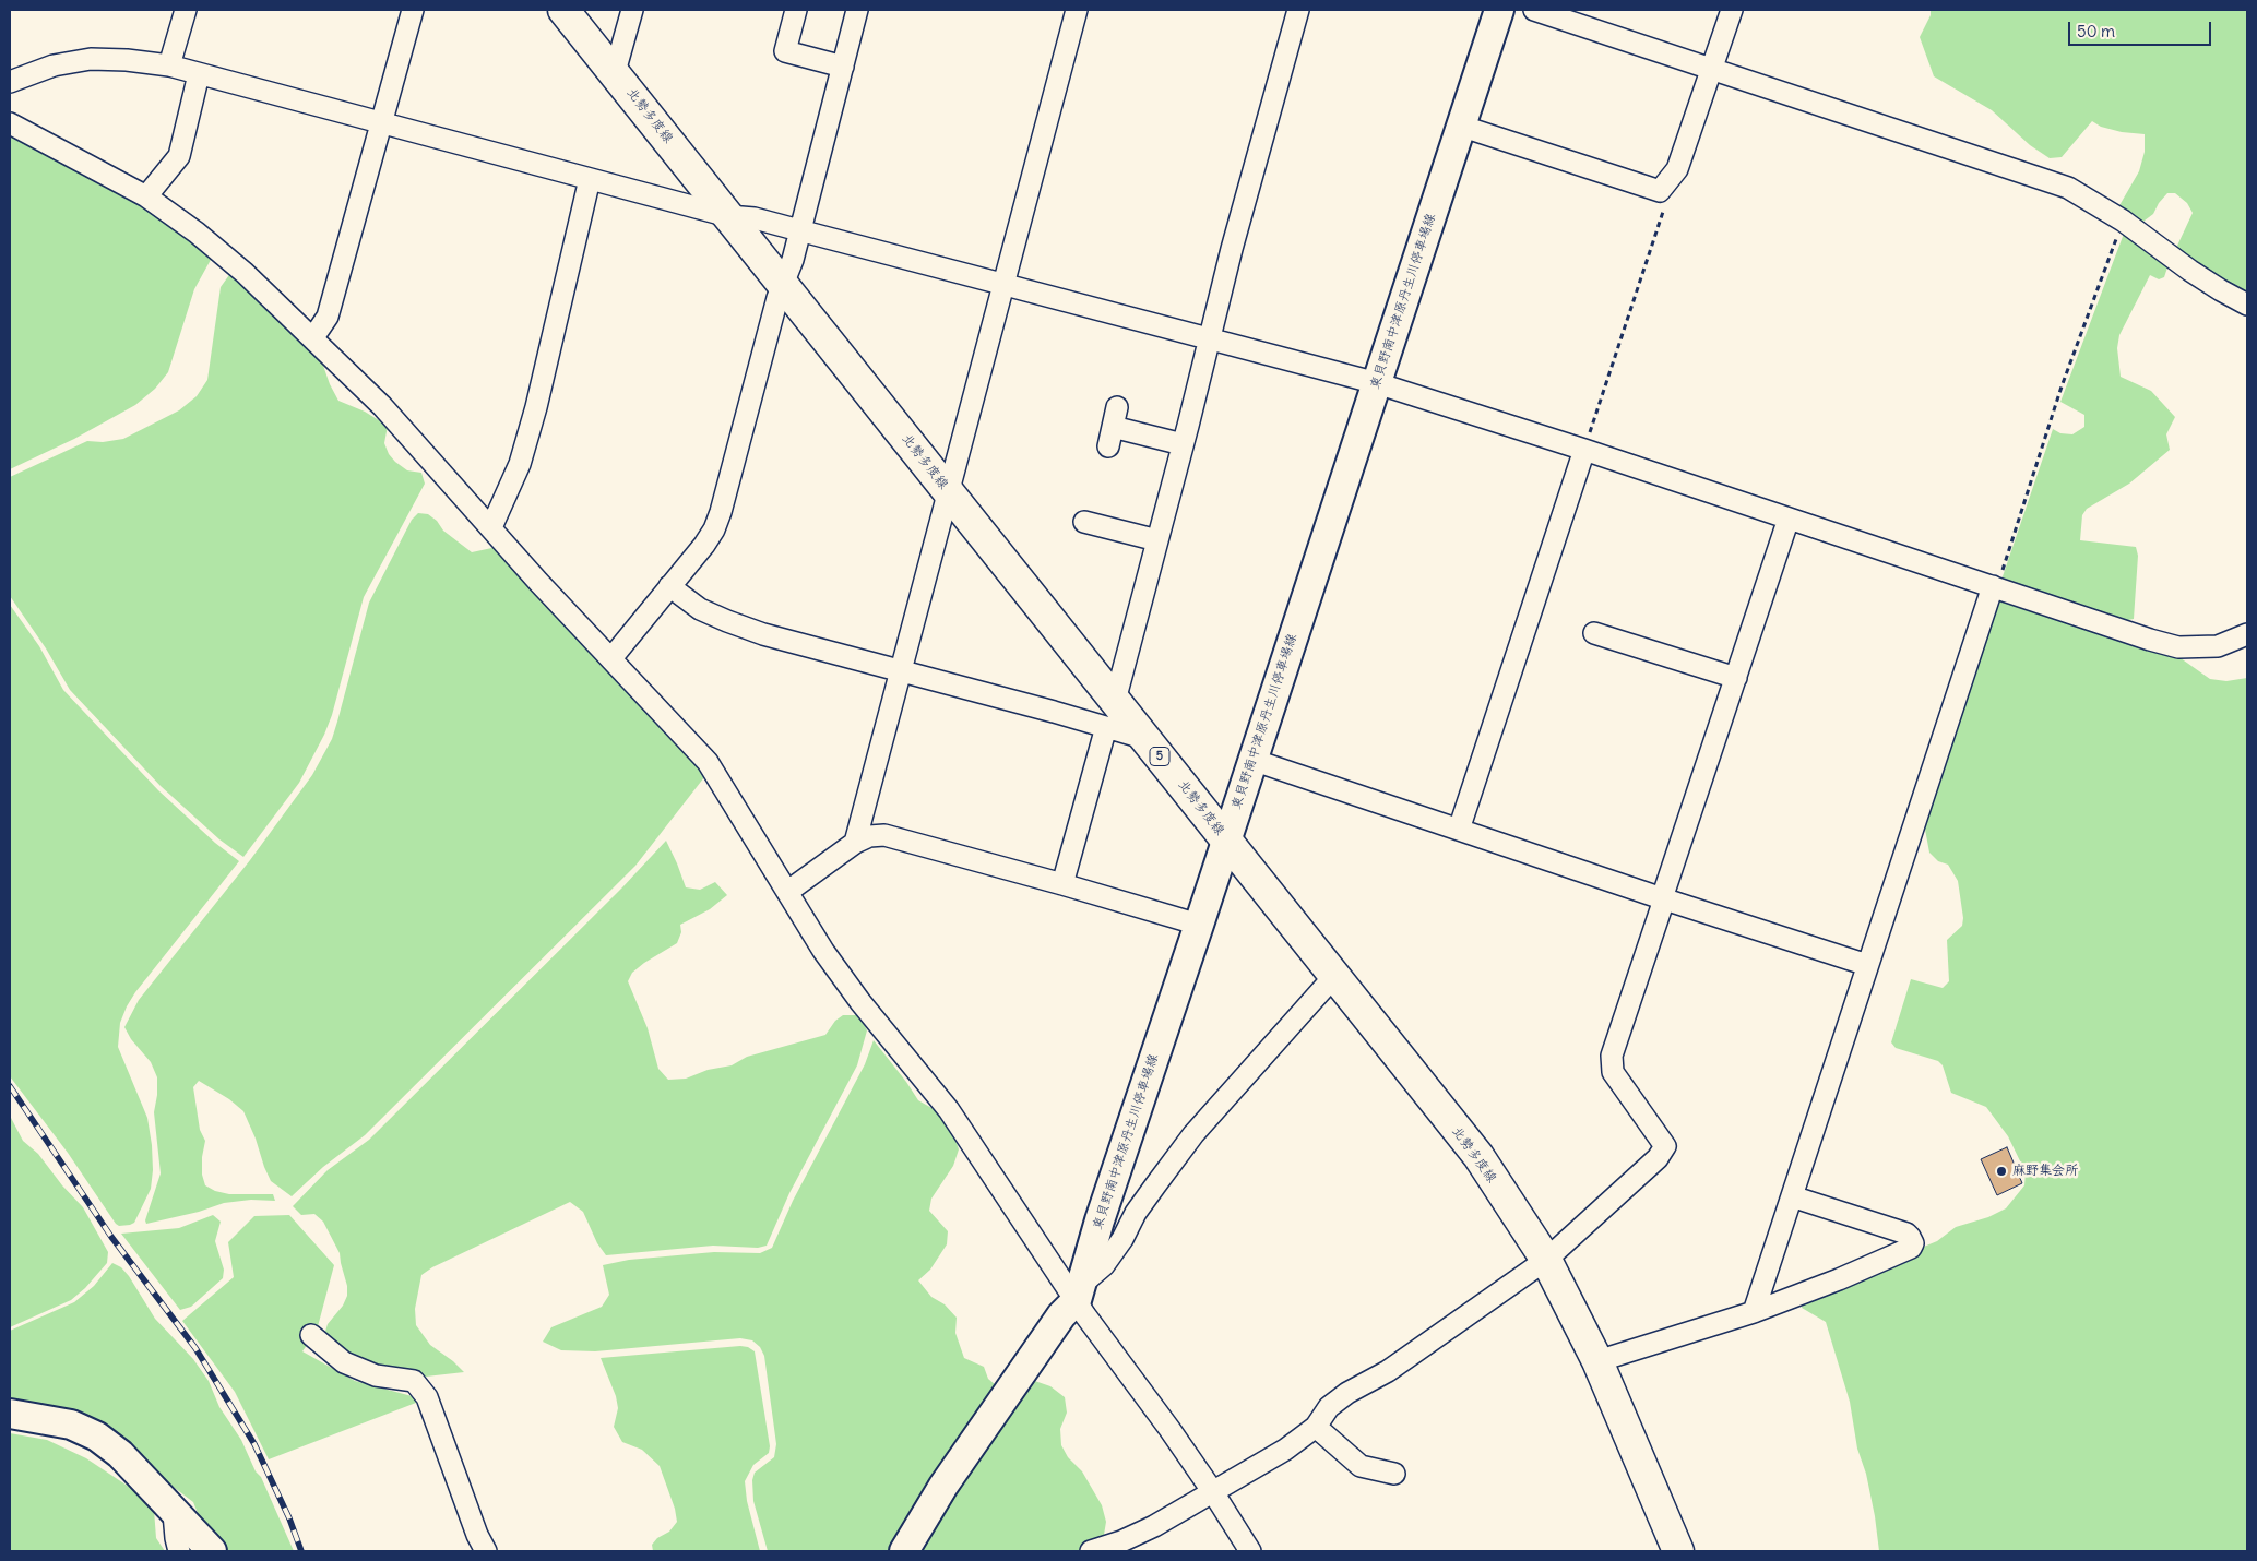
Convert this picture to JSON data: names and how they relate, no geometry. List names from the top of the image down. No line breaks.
{"streets":{"main road":["北勢多度線","東貝野南中津原丹生川停車場線","5"]},"crossings":[["北勢多度線","東貝野南中津原丹生川停車場線"]],"places":["麻野集会所"],"scale_bar":"50 m"}
